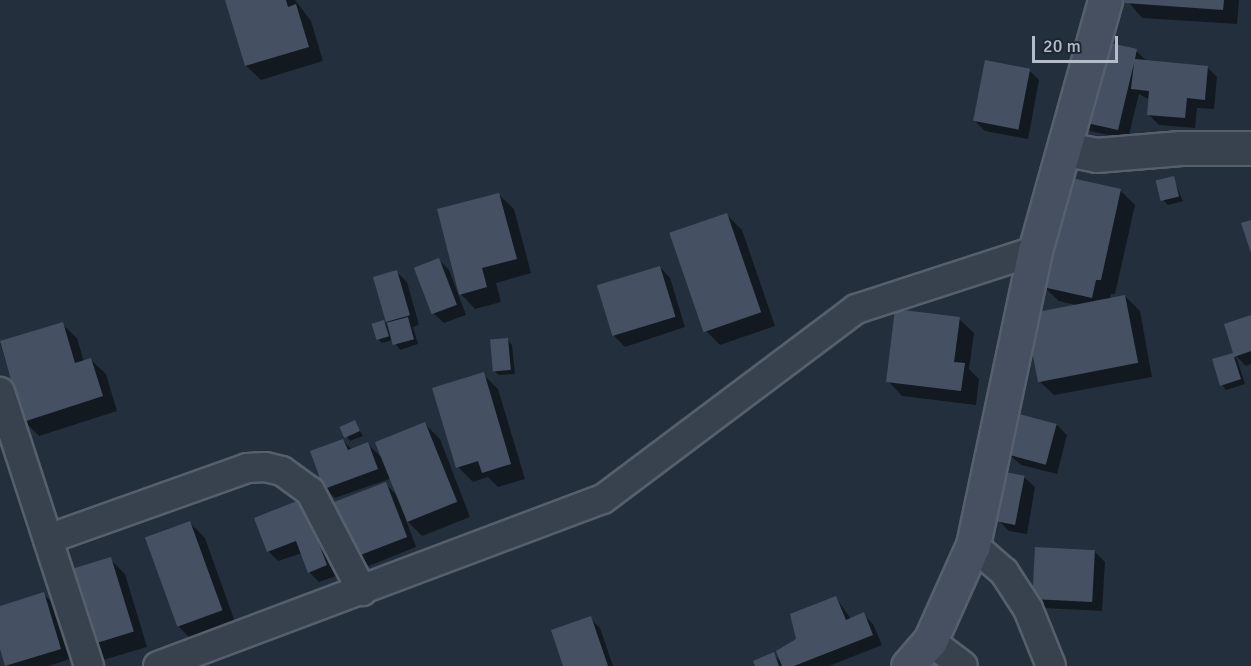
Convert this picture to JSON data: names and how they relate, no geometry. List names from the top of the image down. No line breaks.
{"scale_bar":"20 m"}
